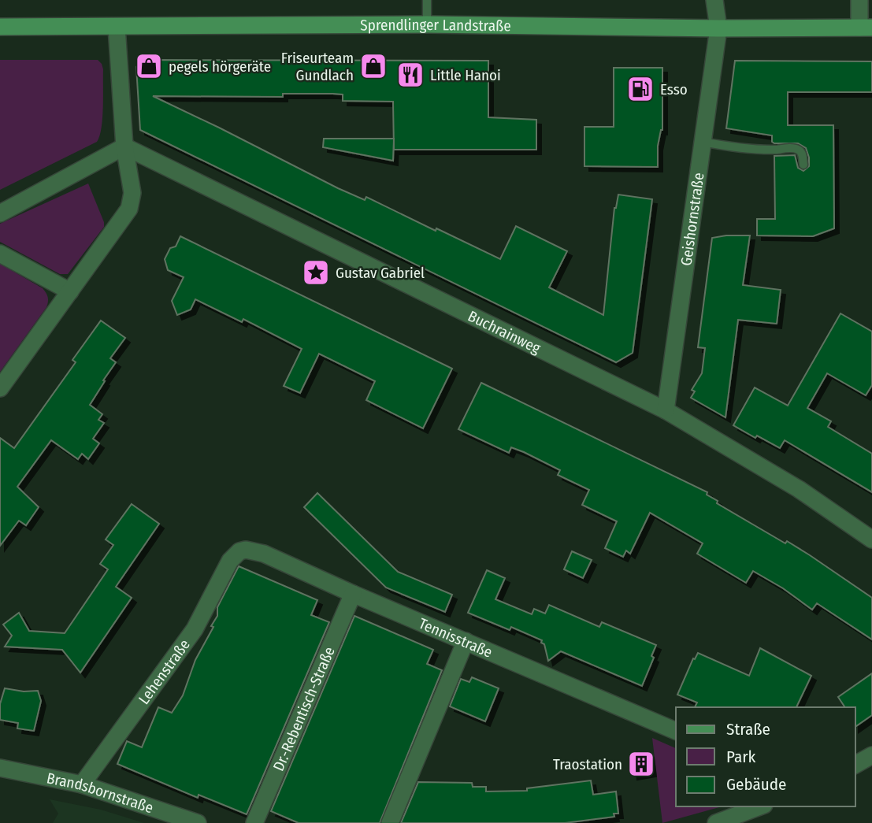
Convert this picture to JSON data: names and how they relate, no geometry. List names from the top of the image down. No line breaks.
{"streets":{"main road":["Sprendlinger Landstraße"],"street":["Geishornstraße","Buchrainweg","Tennisstraße","Lehenstraße","Dr.-Rebentisch-Straße","Brandsbornstraße"]},"crossings":[["Sprendlinger Landstraße","Geishornstraße"],["Geishornstraße","Buchrainweg"],["Tennisstraße","Lehenstraße"],["Tennisstraße","Dr.-Rebentisch-Straße"],["Lehenstraße","Brandsbornstraße"]],"places":{"shop":["pegels hörgeräte","Friseurteam Gundlach"],"restaurant":["Little Hanoi"],"fuel station":["Esso"],"place":["Gustav Gabriel"],"building":["Traostation"]},"legend":["Straße","Park","Gebäude"]}
